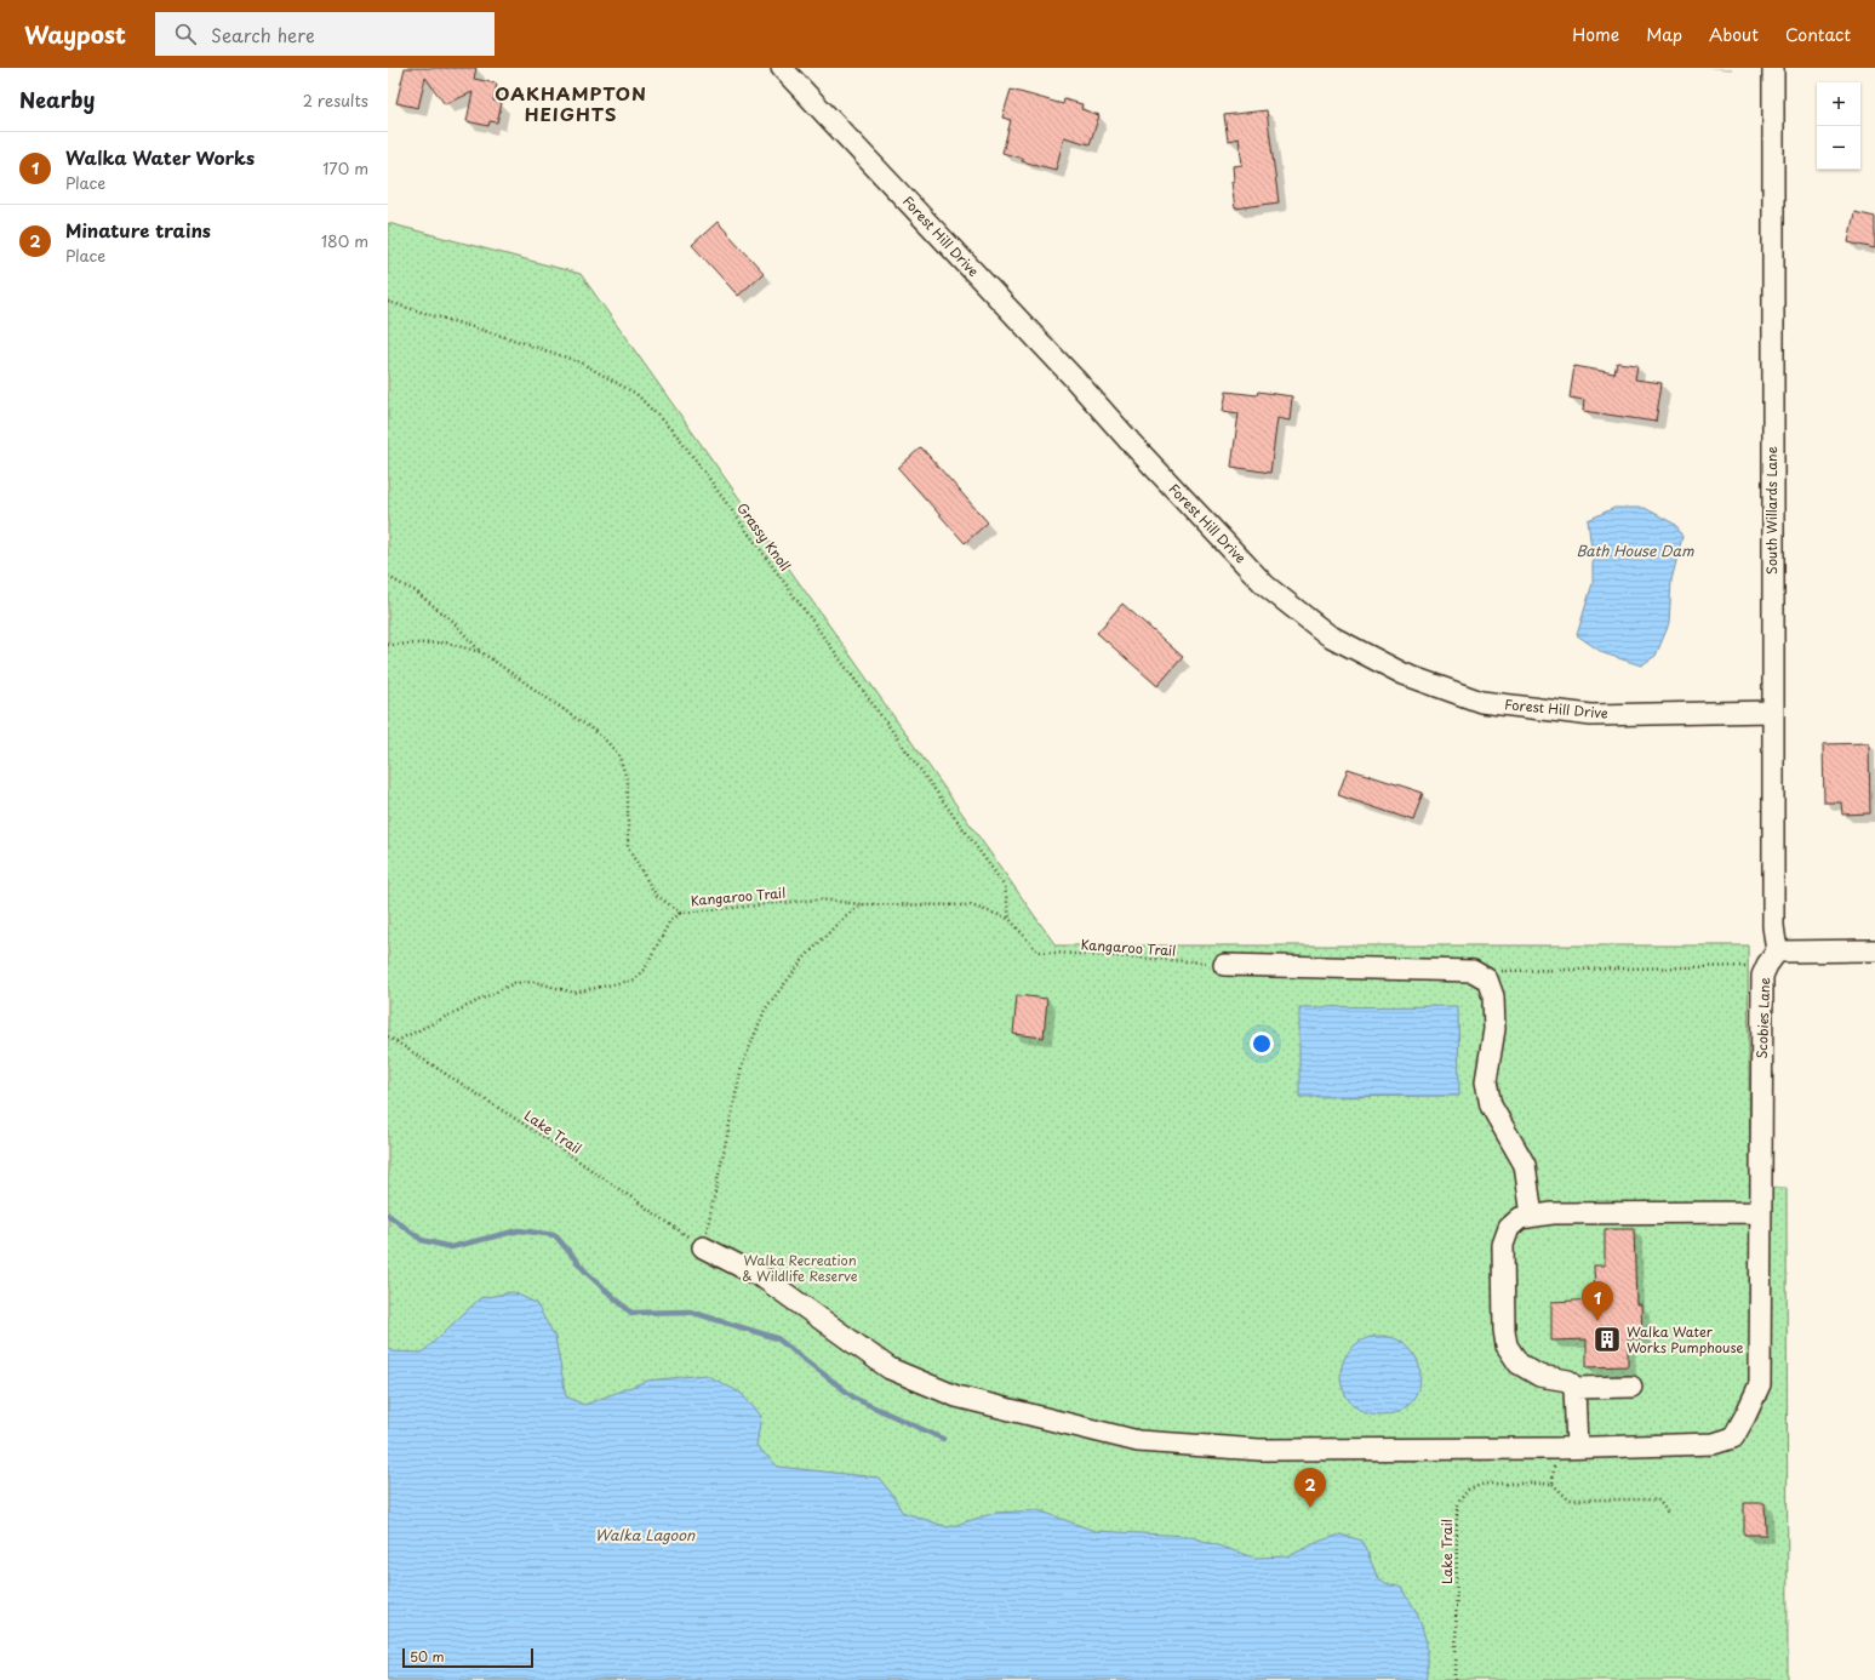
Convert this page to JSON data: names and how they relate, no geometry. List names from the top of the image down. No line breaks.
{"streets":{"street":["Forest Hill Drive","South Willards Lane","Scobies Lane"],"path":["Grassy Knoll","Kangaroo Trail","Lake Trail"]},"crossings":[["Forest Hill Drive","South Willards Lane"],["South Willards Lane","Scobies Lane"],["Grassy Knoll","Kangaroo Trail"],["Scobies Lane","Lake Trail"]],"districts":["OAKHAMPTON HEIGHTS"],"water":["Bath House Dam","Walka Lagoon"],"parks":["Walka Recreation & Wildlife Reserve"],"places":{"building":["Walka Water Works Pumphouse"]},"scale_bar":"50 m","page":{"header":"Waypost","search":"Search here","nav":["Home","Map","About","Contact"],"heading":["Nearby","2 results"],"map_buttons":["+","−"],"list":[{"mark":"1","name":"Walka Water Works","note":"Place","value":"170 m"},{"mark":"2","name":"Minature trains","note":"Place","value":"180 m"}],"pins":["1","2"],"scale":"50 m"}}
